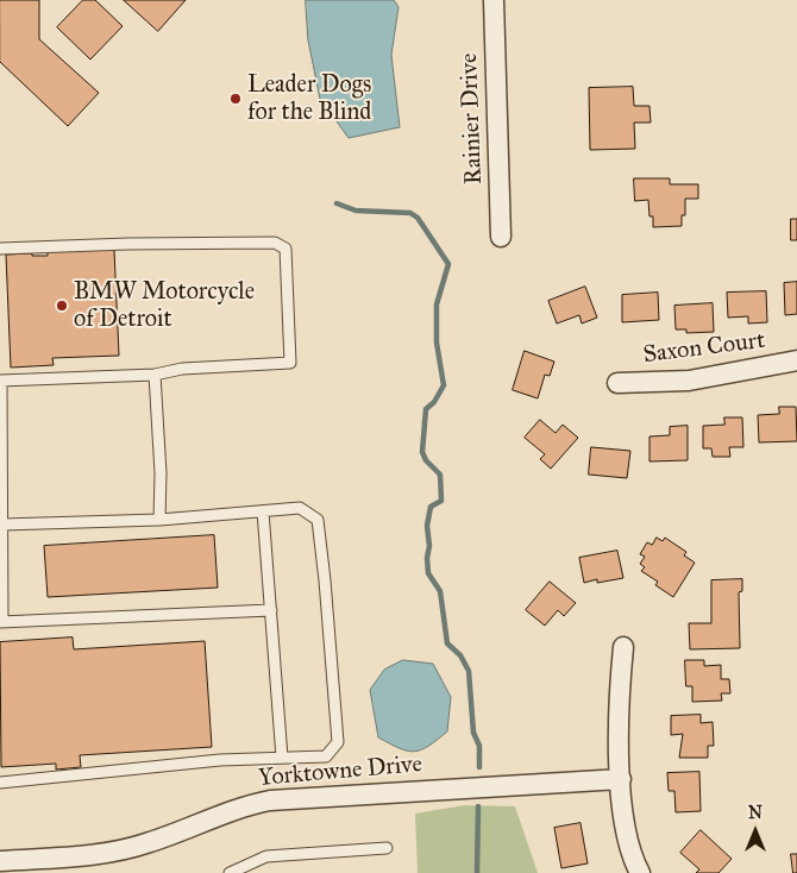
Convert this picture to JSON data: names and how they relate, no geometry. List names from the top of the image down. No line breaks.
{"streets":{"street":["Rainier Drive","Saxon Court","Yorktowne Drive"]},"places":["Leader Dogs for the Blind","BMW Motorcycle of Detroit"],"north":"top"}
